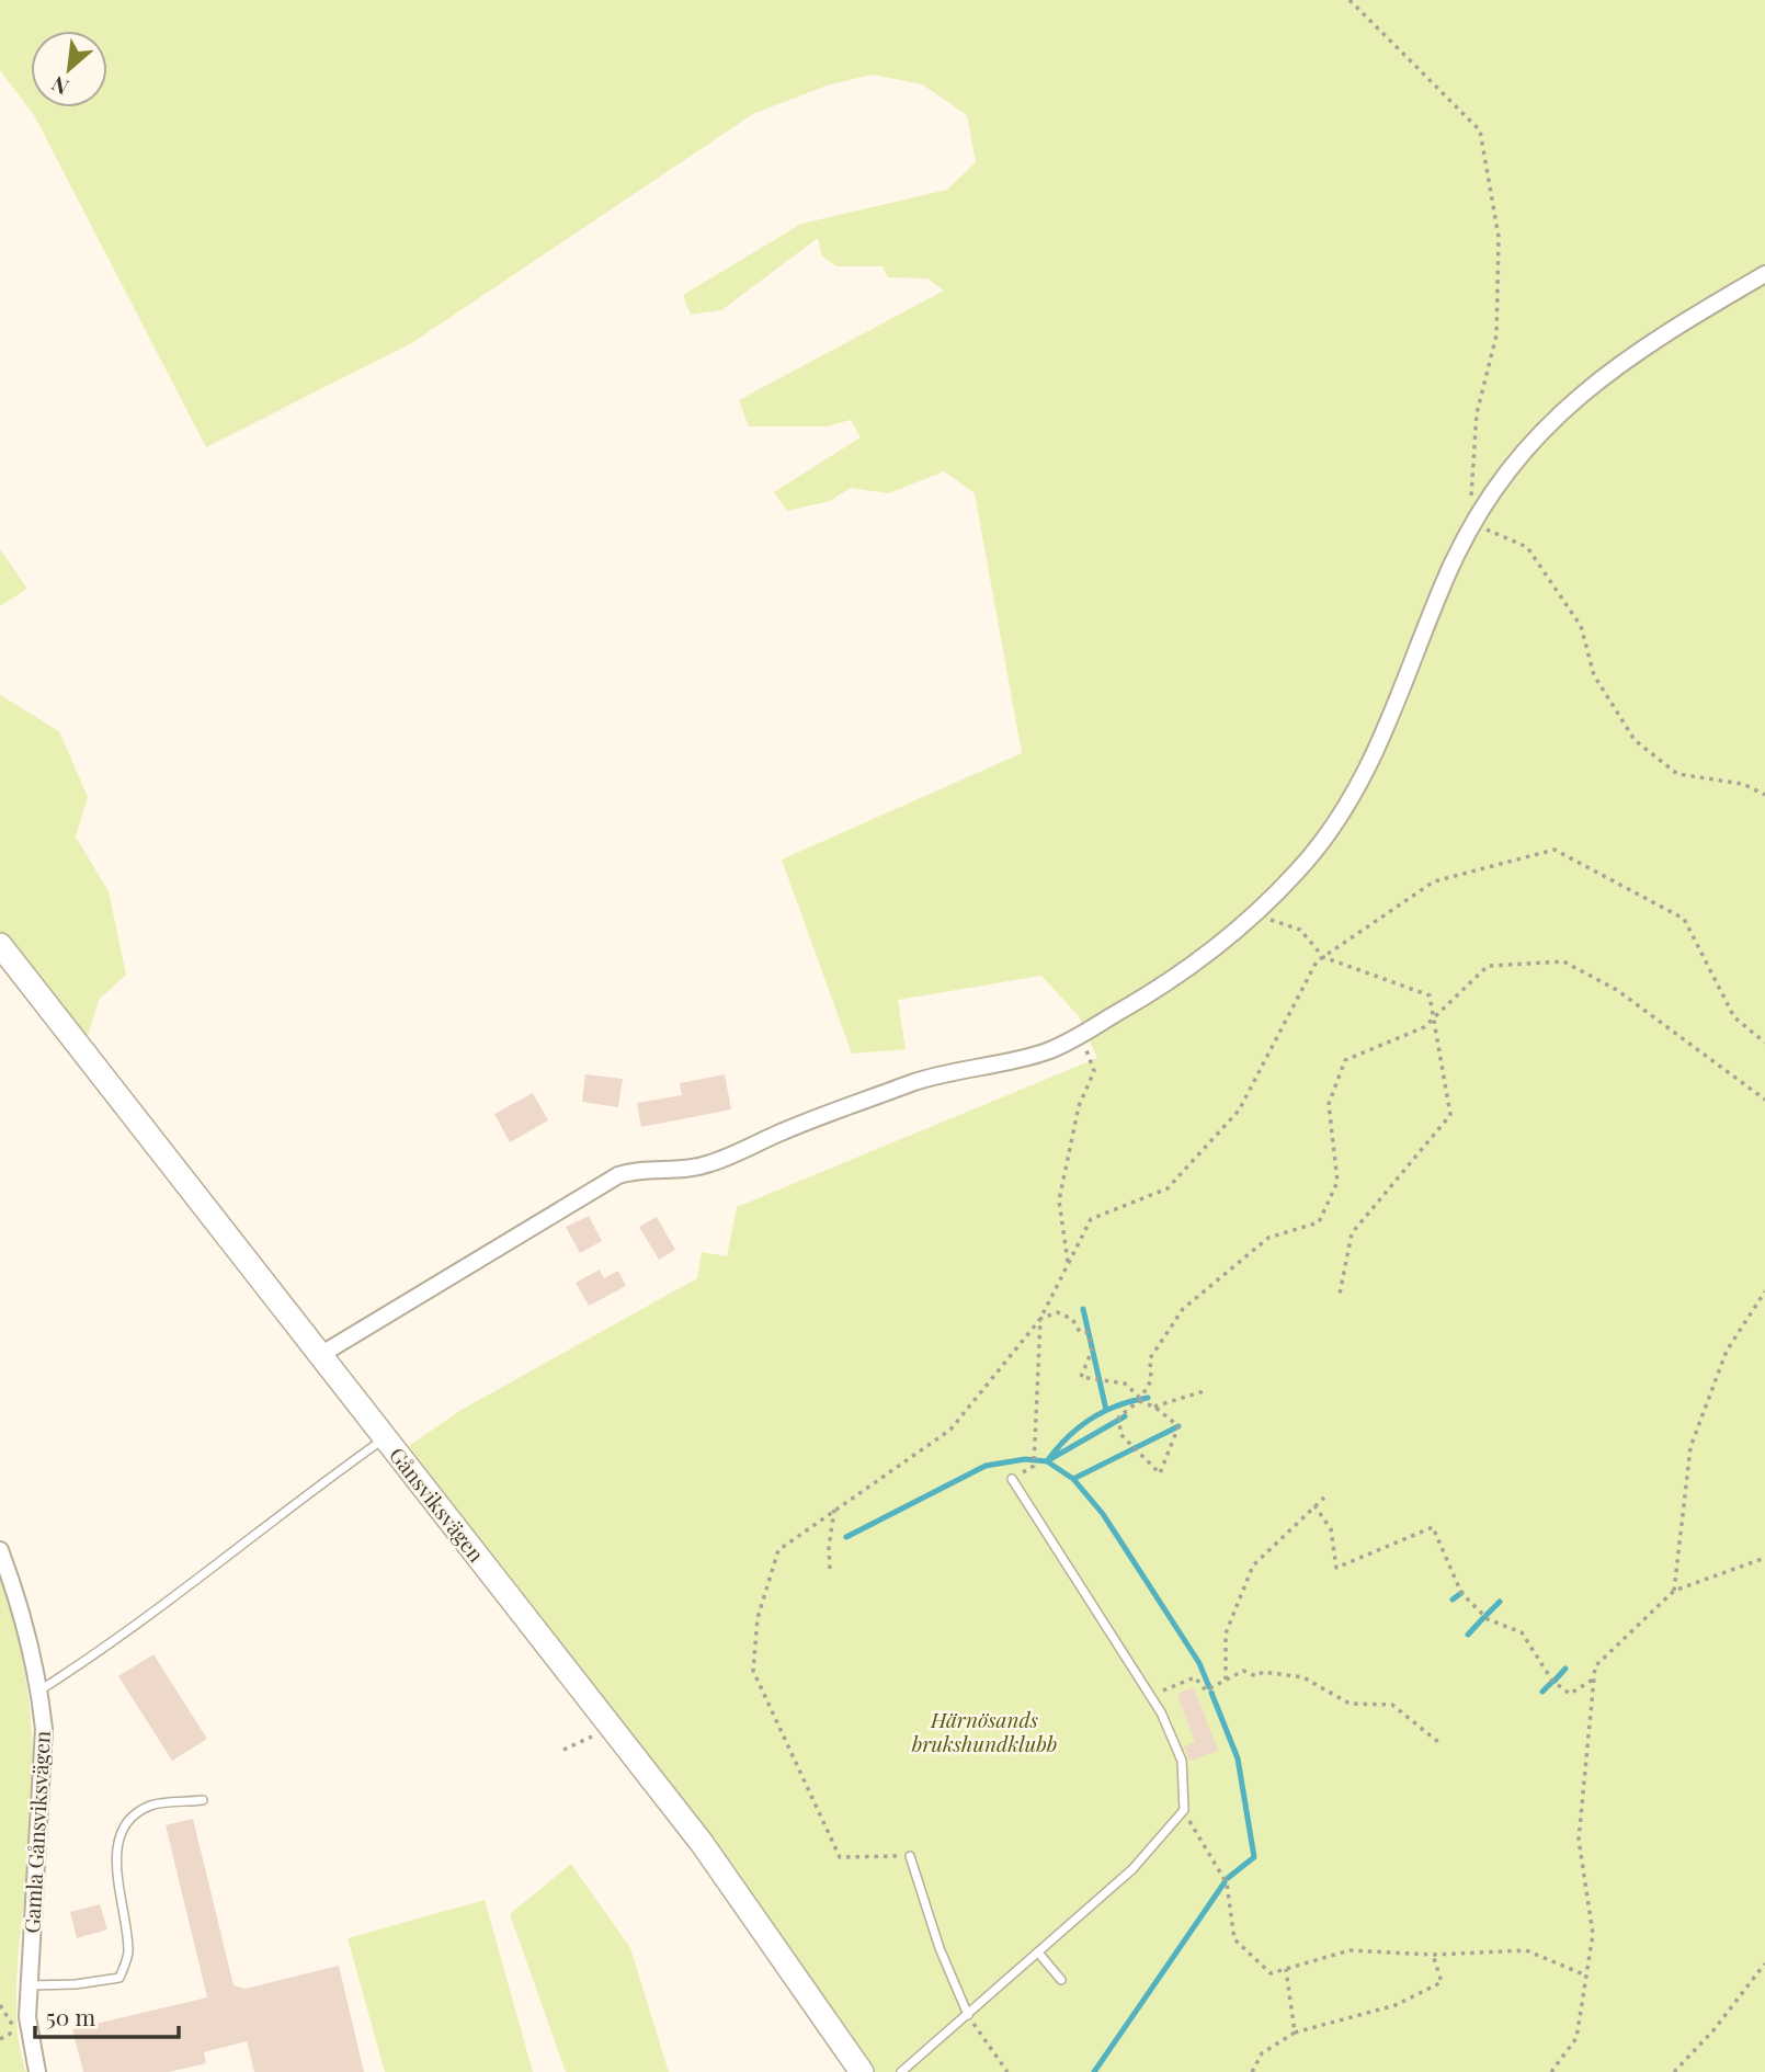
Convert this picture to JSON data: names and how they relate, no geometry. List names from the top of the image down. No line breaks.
{"streets":{"main road":["Gånsviksvägen"],"street":["Gamla Gånsviksvägen"]},"parks":["Härnösands brukshundklubb"],"scale_bar":"50 m","north":"bottom left"}
